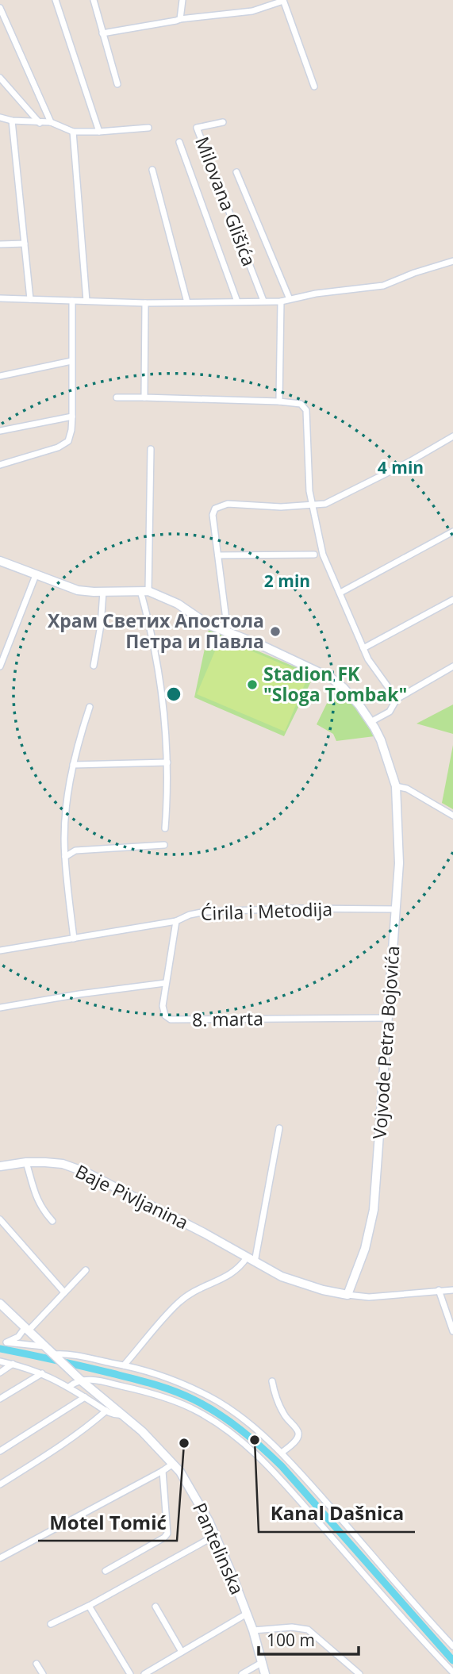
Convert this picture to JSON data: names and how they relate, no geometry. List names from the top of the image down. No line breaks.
{"streets":{"street":["Milovana Glišića","Ćirila i Metodija","8. marta","Vojvode Petra Bojovića","Baje Pivljanina","Pantelinska"]},"crossings":[["Ćirila i Metodija","8. marta"],["Ćirila i Metodija","Vojvode Petra Bojovića"],["8. marta","Vojvode Petra Bojovića"],["Vojvode Petra Bojovića","Baje Pivljanina"]],"places":["Храм Светих Апостола Петра и Павла","Stadion FK \"Sloga Tombak\"","Kanal Dašnica","Motel Tomić"],"scale_bar":"100 m","rings":["4 min","2 min"]}
